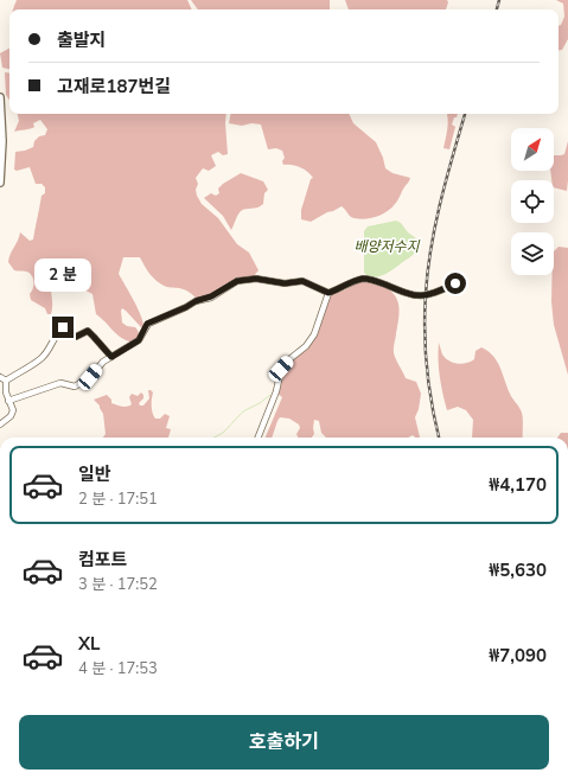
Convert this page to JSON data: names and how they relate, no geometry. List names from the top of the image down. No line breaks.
{"water":["배양저수지"],"north":"top right","page":{"banner":["출발지","고재로187번길"],"bubble":"2 분","list":[{"name":"일반","note":"2 분 · 17:51","value":"₩4,170"},{"name":"컴포트","note":"3 분 · 17:52","value":"₩5,630"},{"name":"XL","note":"4 분 · 17:53","value":"₩7,090"}],"buttons":"호출하기"}}
